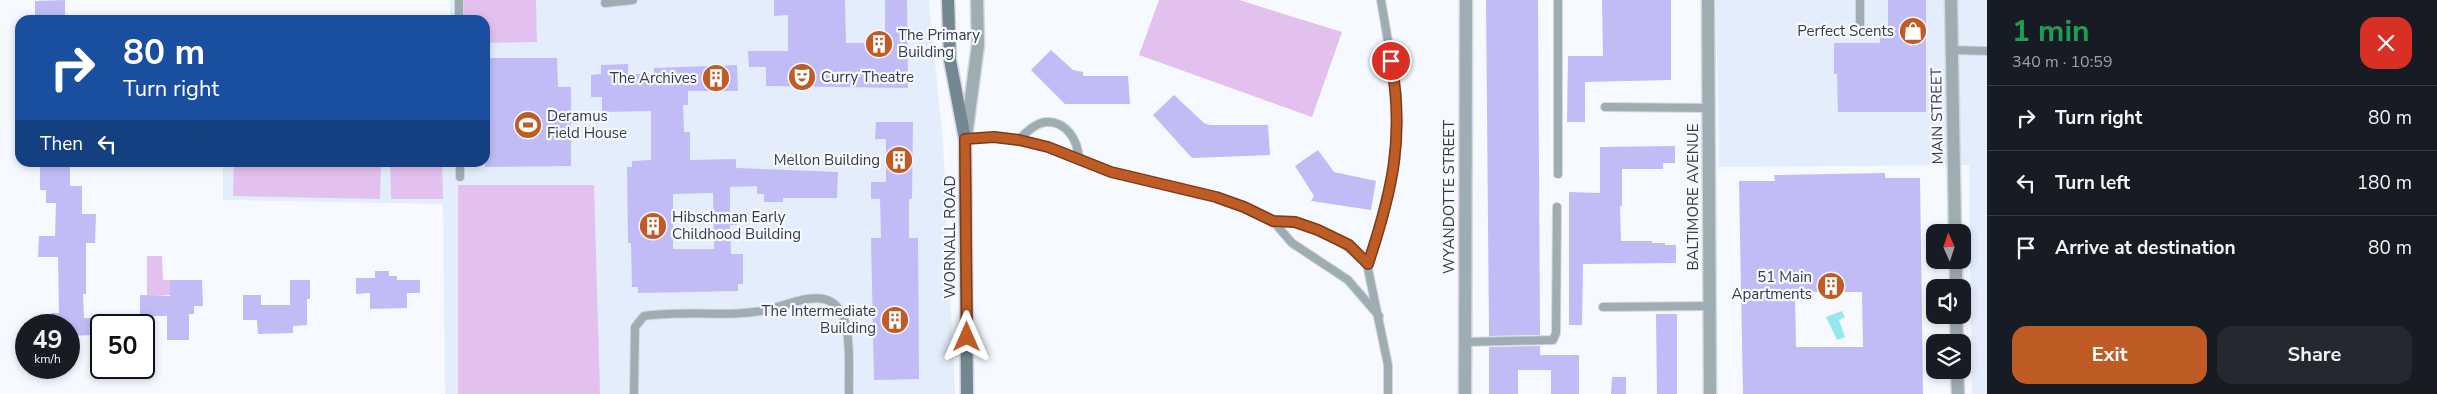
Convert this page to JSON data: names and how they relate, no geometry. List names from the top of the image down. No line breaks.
{"streets":{"main road":["WORNALL ROAD"],"street":["MAIN STREET","WYANDOTTE STREET","BALTIMORE AVENUE"]},"places":{"shop":["Perfect Scents"],"building":["The Primary Building","The Archives","Mellon Building","Hibschman Early Childhood Building","51 Main Apartments","The Intermediate Building"],"theatre":["Curry Theatre"],"sports":["Deramus Field House"]},"north":"top","page":{"heading":["1 min","340 m · 10:59"],"turn":["80 m","Turn right"],"list":[{"name":"Turn right","value":"80 m"},{"name":"Turn left","value":"180 m"},{"name":"Arrive at destination","value":"80 m"}],"then":"Then","speed":"49 km/h","limit":"50","buttons":["Exit","Share"]}}
